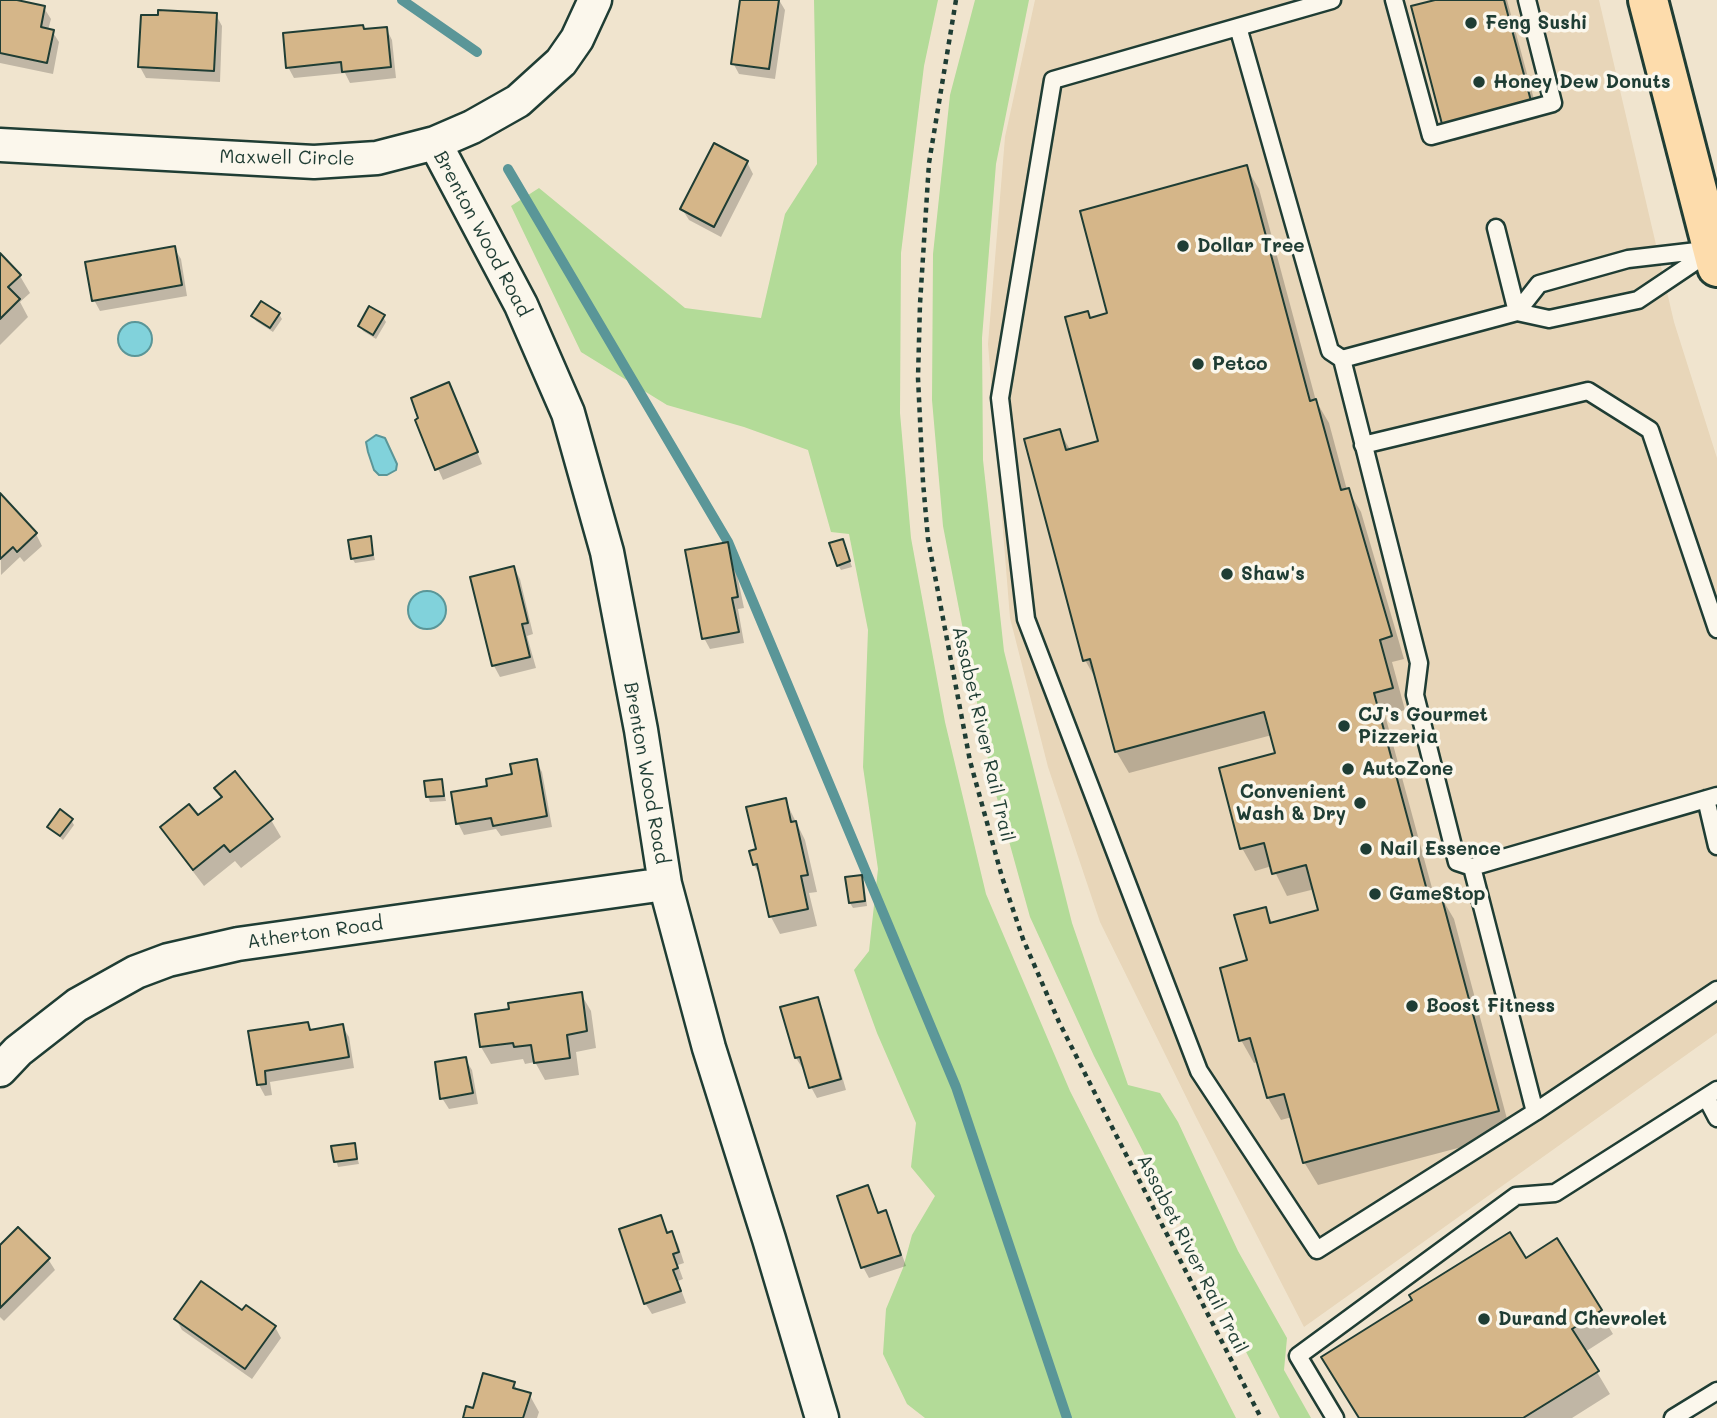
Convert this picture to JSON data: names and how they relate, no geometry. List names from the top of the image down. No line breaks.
{"streets":{"street":["Maxwell Circle","Brenton Wood Road","Atherton Road"],"path":["Assabet River Rail Trail"]},"crossings":[["Maxwell Circle","Brenton Wood Road"],["Brenton Wood Road","Atherton Road"]],"places":["Feng Sushi","Honey Dew Donuts","Dollar Tree","Petco","Shaw's","CJ's Gourmet Pizzeria","AutoZone","Convenient Wash & Dry","Nail Essence","GameStop","Boost Fitness","Durand Chevrolet"]}
